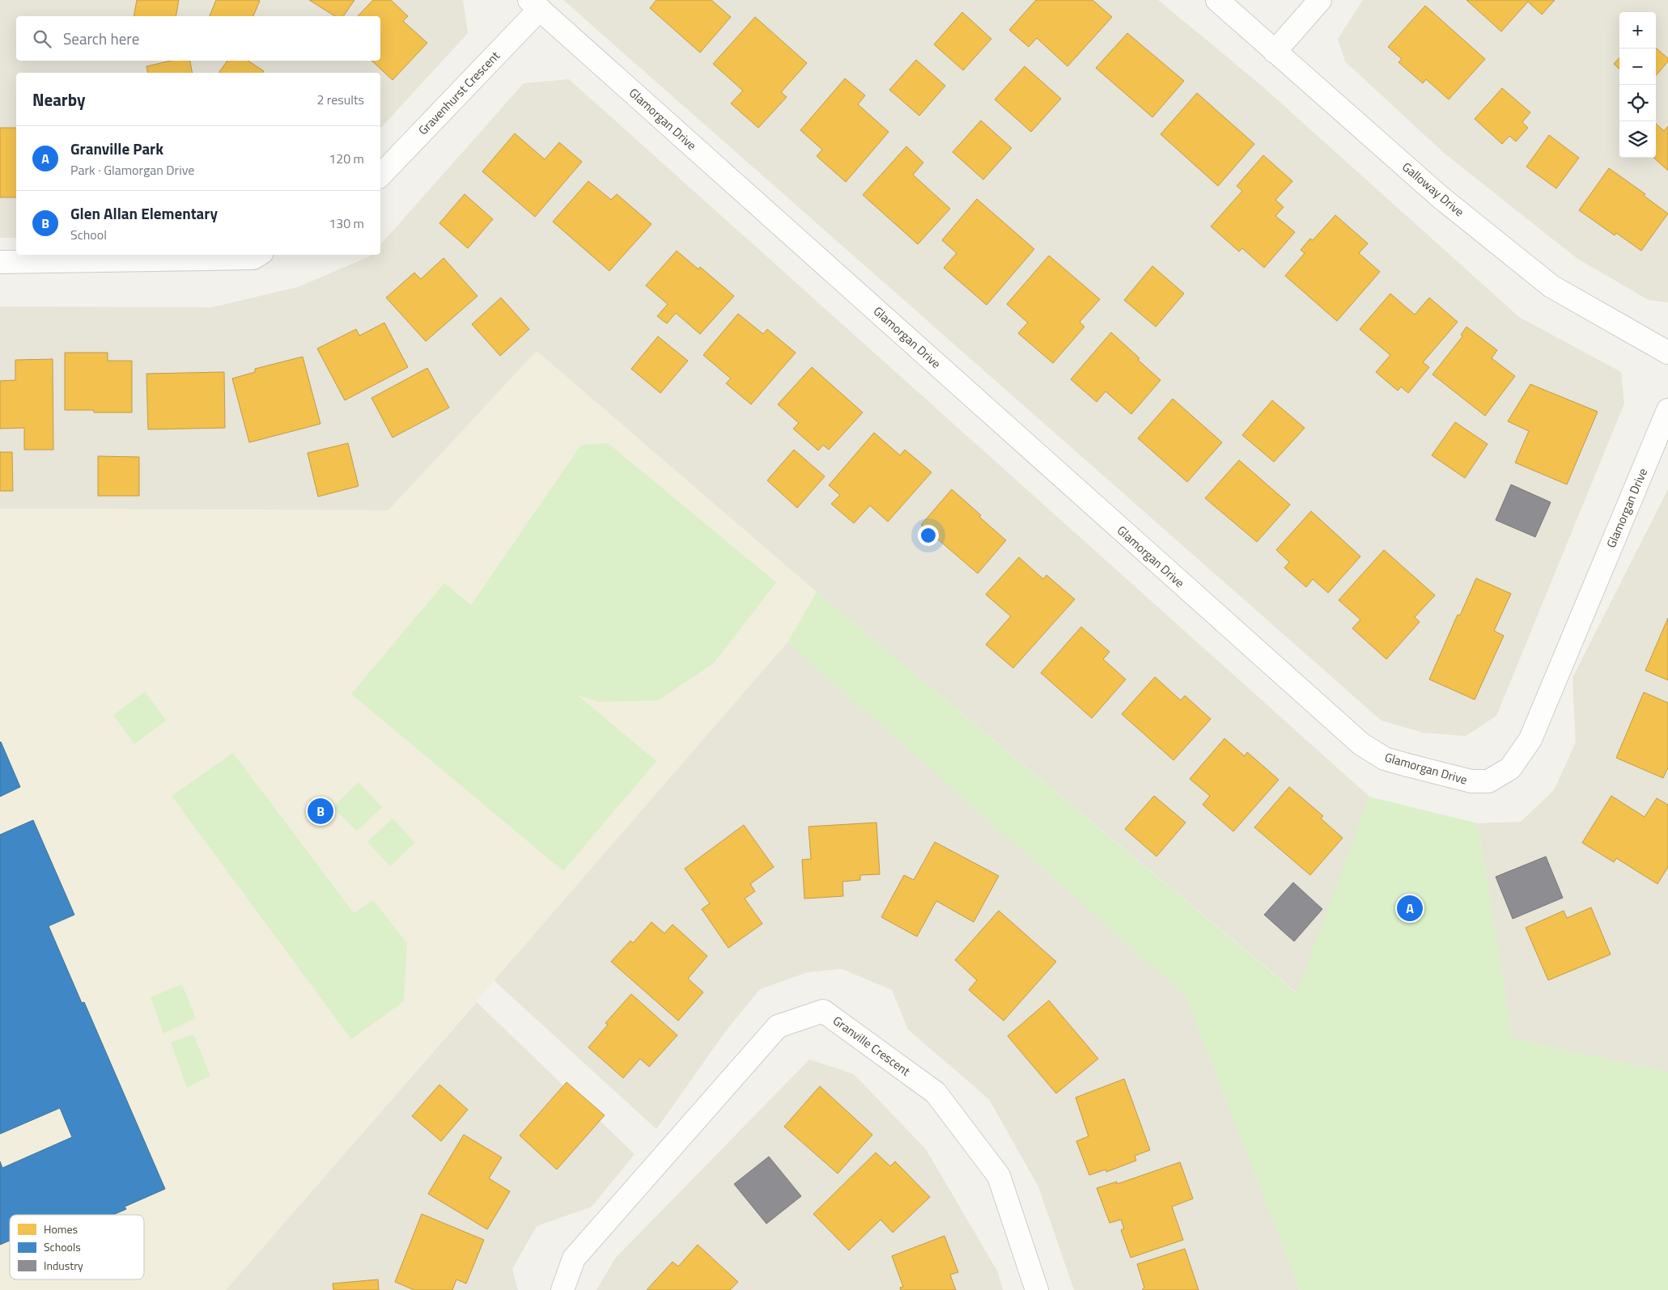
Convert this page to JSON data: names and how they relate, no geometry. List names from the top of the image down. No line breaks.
{"streets":{"street":["Gravenhurst Crescent","Glamorgan Drive","Galloway Drive","Granville Crescent"]},"crossings":[["Gravenhurst Crescent","Glamorgan Drive"]],"legend":["Homes","Schools","Industry"],"page":{"map_buttons":["+","−"],"search":"Search here","heading":["Nearby","2 results"],"list":[{"mark":"A","name":"Granville Park","note":"Park · Glamorgan Drive","value":"120 m"},{"mark":"B","name":"Glen Allan Elementary","note":"School","value":"130 m"}],"pins":["B","A"]}}
